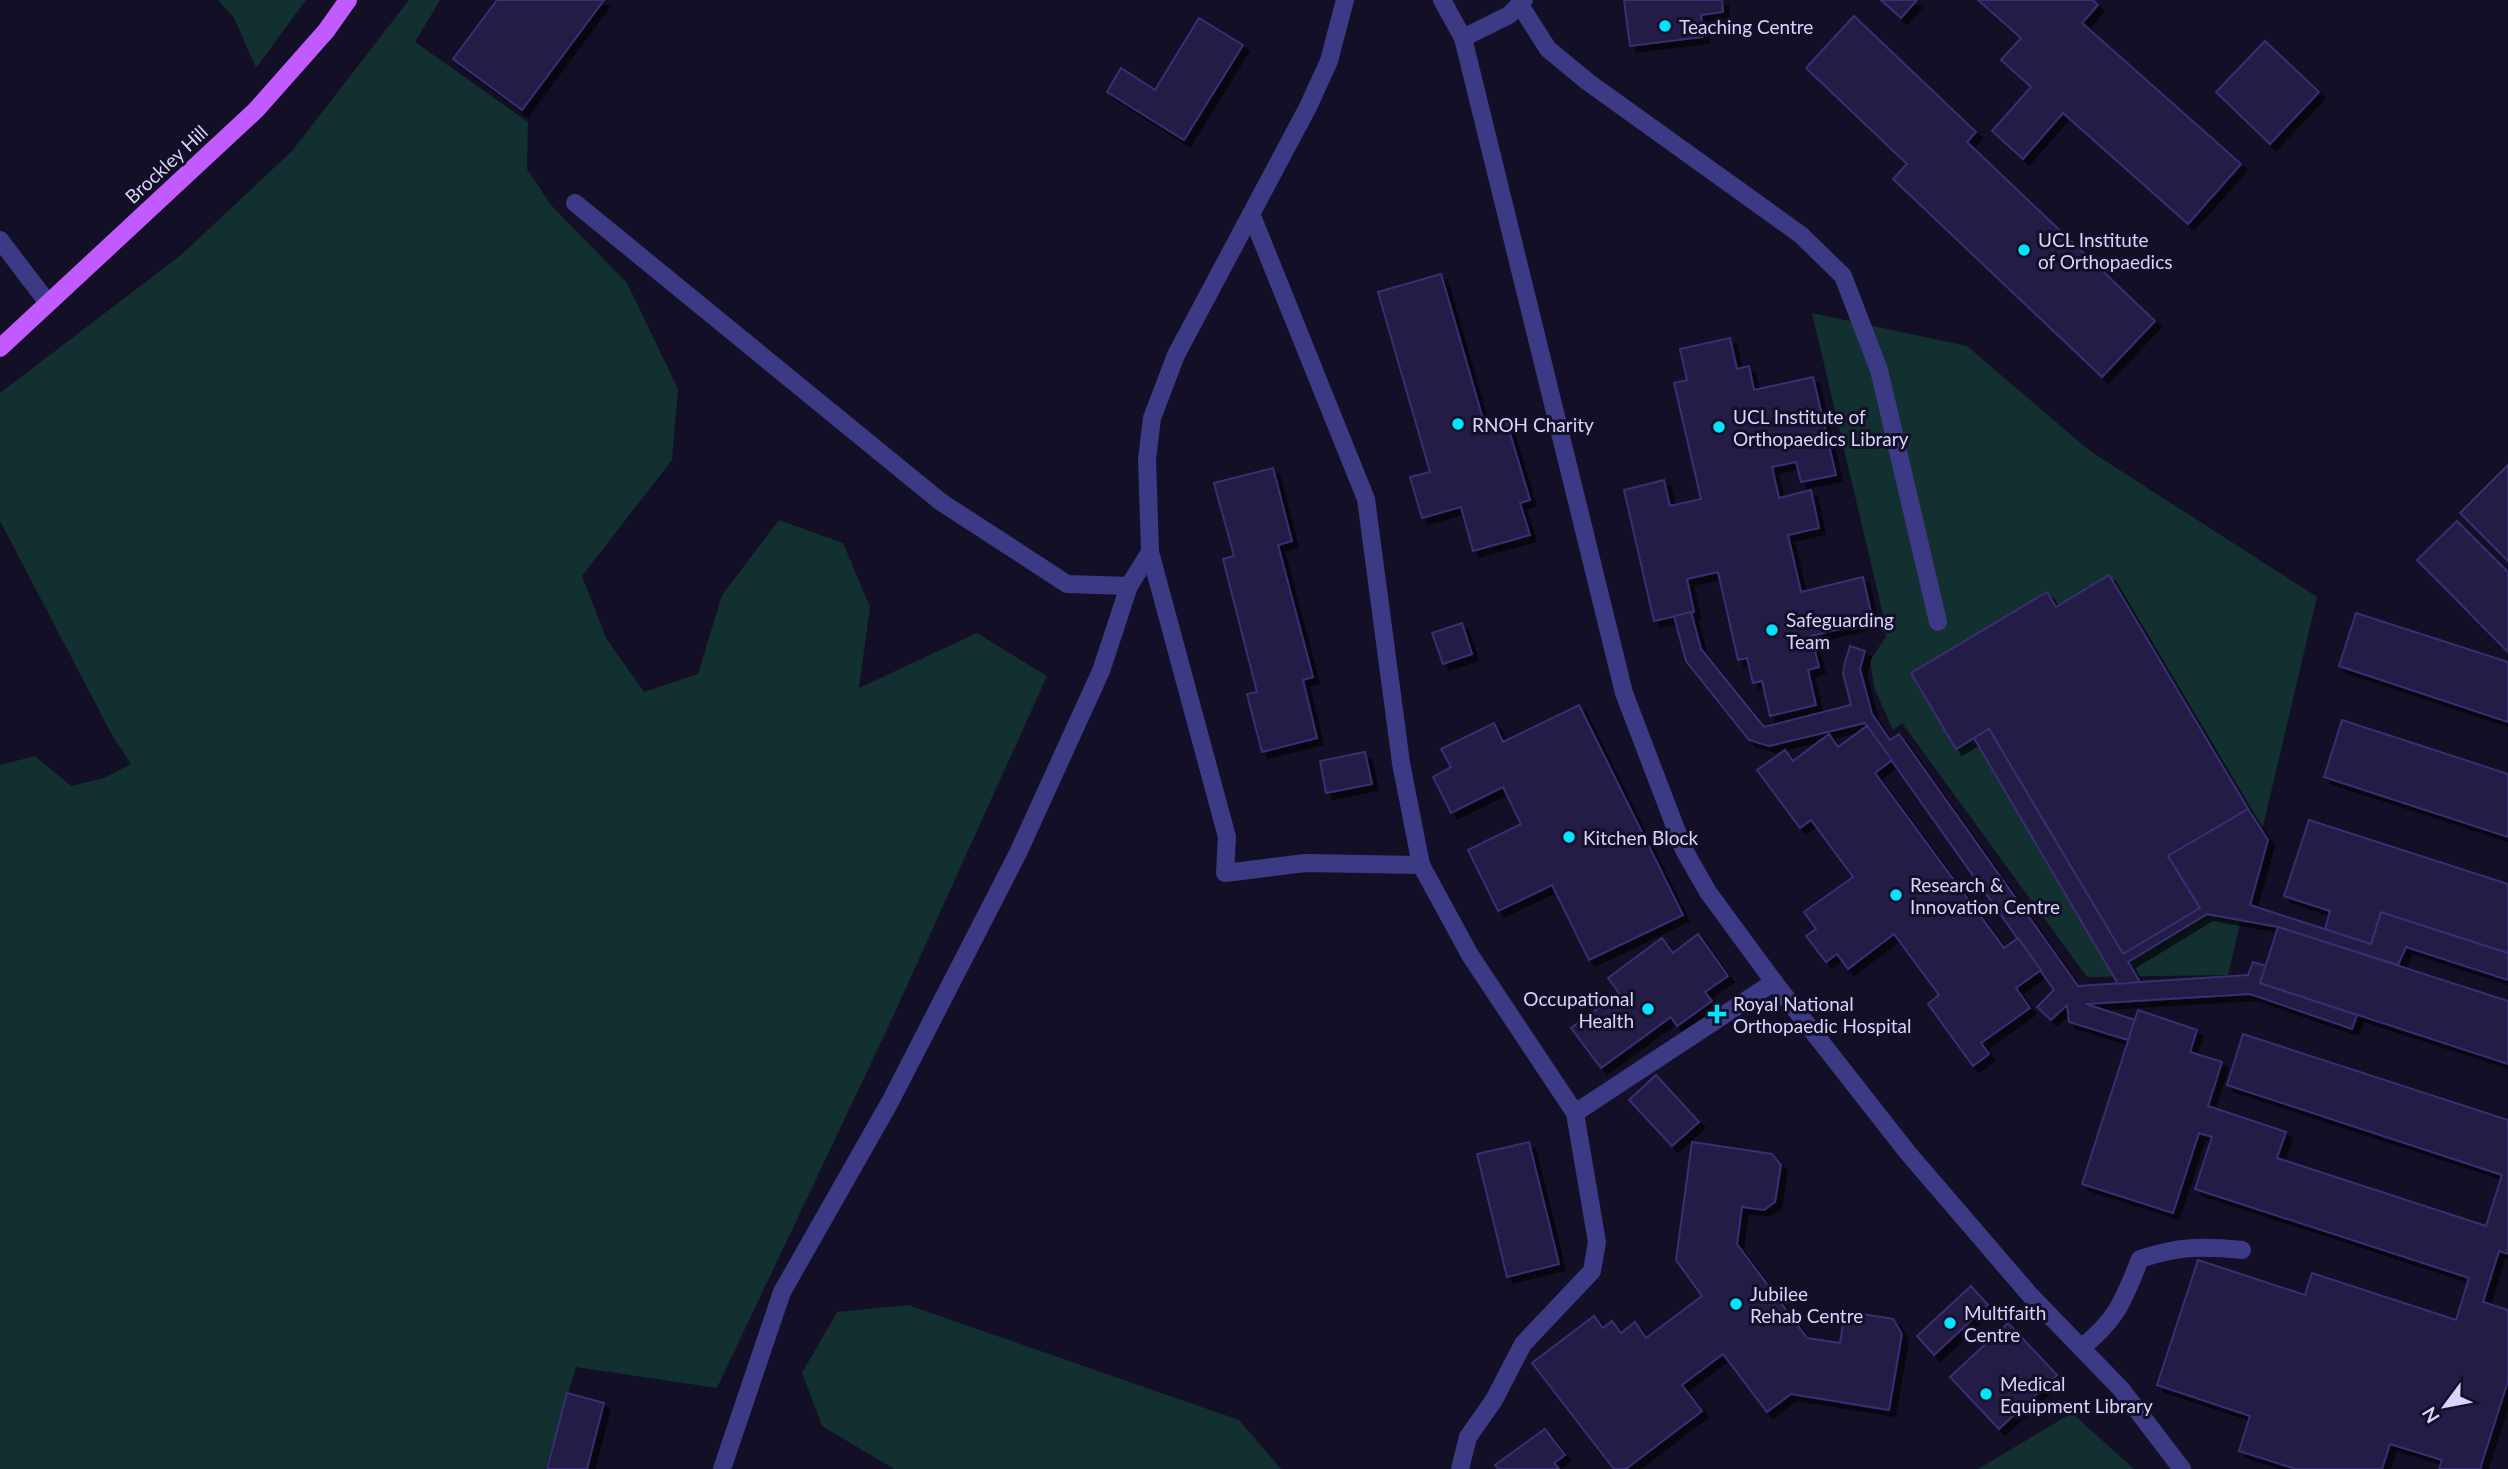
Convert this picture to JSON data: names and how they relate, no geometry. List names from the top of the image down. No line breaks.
{"streets":{"main road":["Brockley Hill"]},"places":{"other":["Teaching Centre","UCL Institute of Orthopaedics","RNOH Charity","UCL Institute of Orthopaedics Library","Safeguarding Team","Kitchen Block","Research & Innovation Centre","Occupational Health","Jubilee Rehab Centre","Multifaith Centre","Medical Equipment Library"],"health":["Royal National Orthopaedic Hospital"]},"north":"bottom left"}
